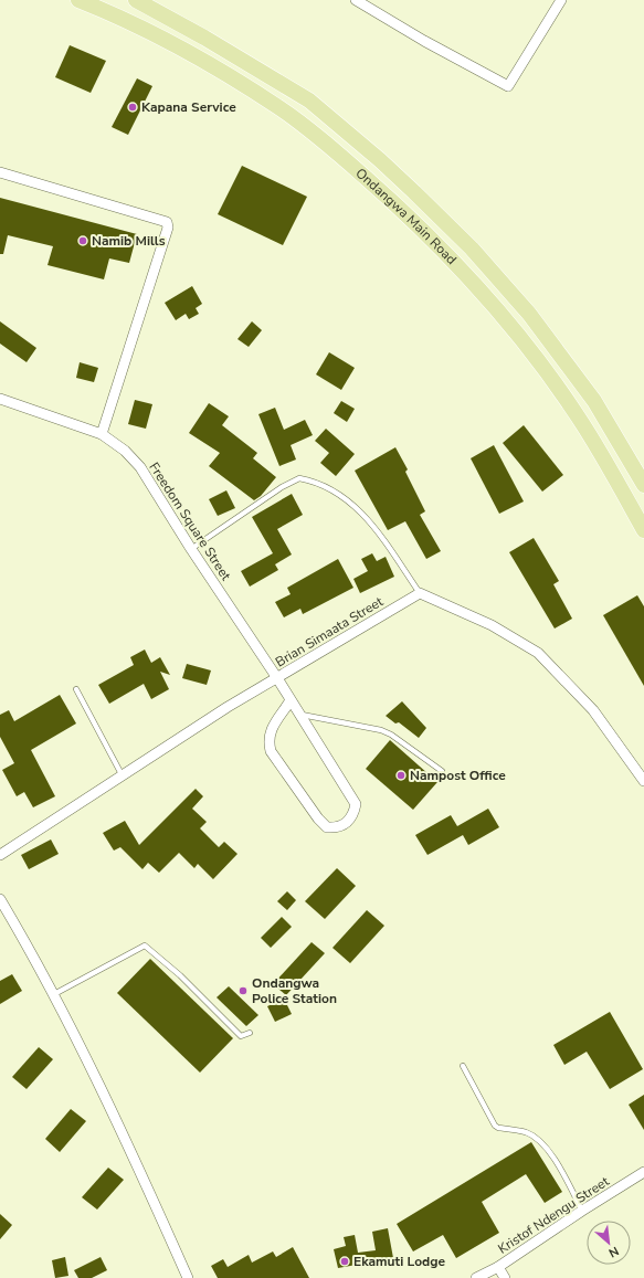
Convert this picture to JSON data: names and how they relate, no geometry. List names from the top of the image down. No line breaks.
{"streets":{"main road":["Ondangwa Main Road"],"street":["Freedom Square Street","Brian Simaata Street","Kristof Ndengu Street"]},"crossings":[["Freedom Square Street","Brian Simaata Street"]],"places":["Kapana Service","Namib Mills","Nampost Office","Ondangwa Police Station","Ekamuti Lodge"],"north":"bottom right"}
